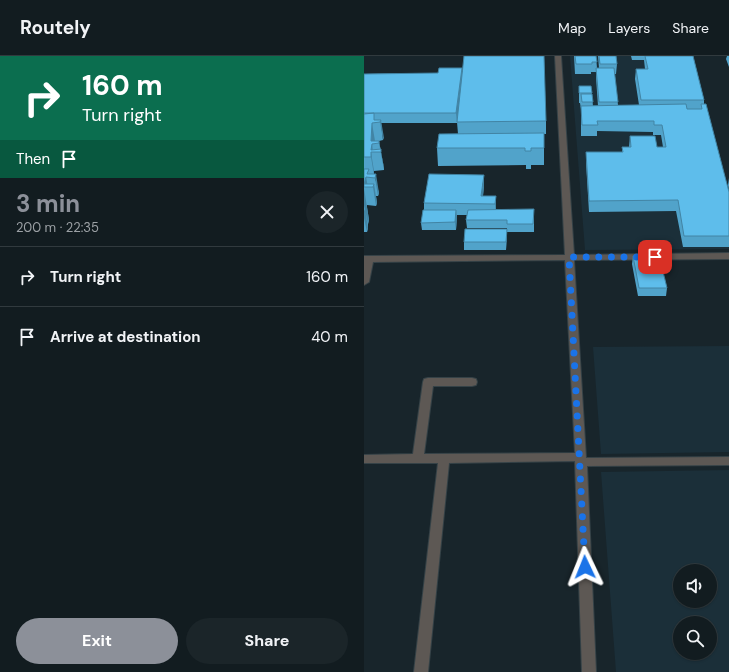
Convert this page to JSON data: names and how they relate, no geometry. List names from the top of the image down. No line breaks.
{"page":{"header":"Routely","nav":["Map","Layers","Share"],"turn":["160 m","Turn right"],"then":"Then","heading":["3 min","200 m · 22:35"],"list":[{"name":"Turn right","value":"160 m"},{"name":"Arrive at destination","value":"40 m"}],"buttons":["Exit","Share"]}}
